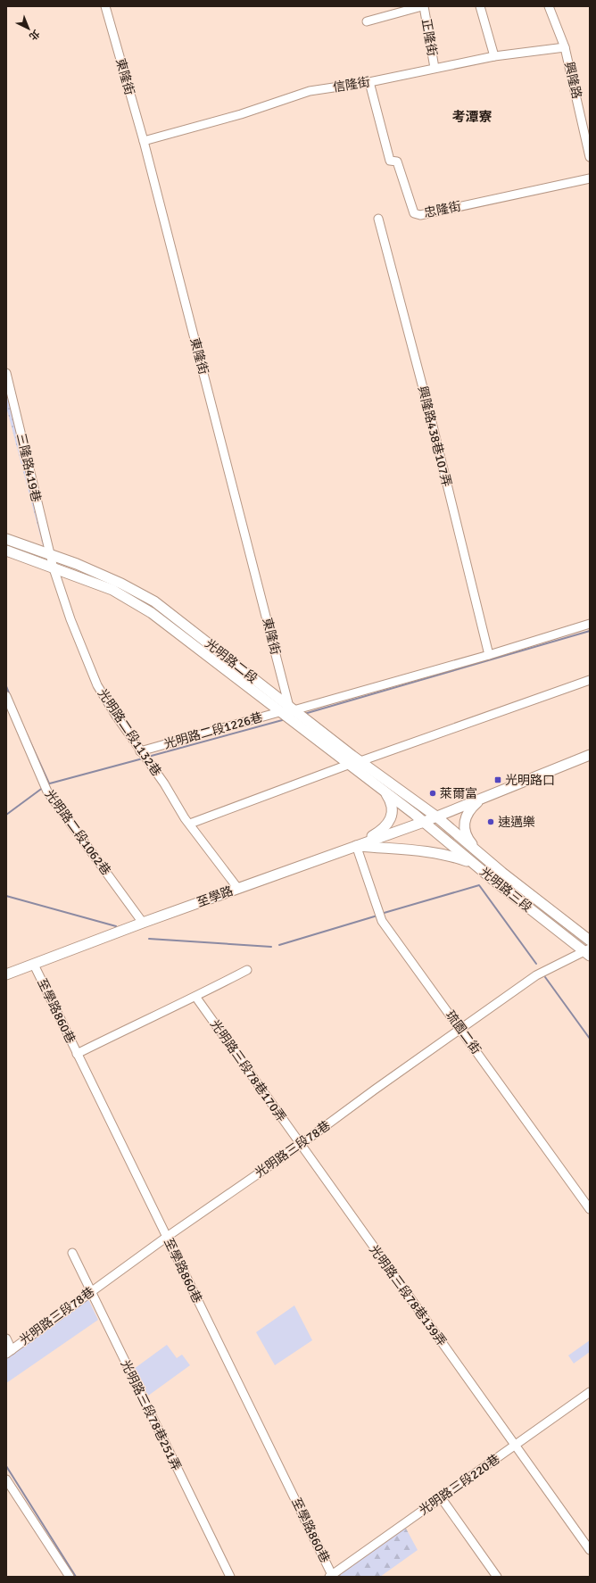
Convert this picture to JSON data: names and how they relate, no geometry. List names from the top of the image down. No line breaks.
{"streets":{"street":["正隆街","東隆街","興隆路","信隆街","忠隆街","興隆路438巷107弄","三隆路419巷","光明路二段","光明路二段1226巷","光明路二段1132巷","光明路二段1062巷","光明路三段","至學路","至學路860巷","琉園二街","光明路三段78巷170弄","光明路三段78巷","光明路三段78巷139弄","光明路三段78巷251弄","光明路三段220巷"]},"crossings":[["正隆街","信隆街"],["東隆街","信隆街"],["東隆街","光明路二段"],["東隆街","光明路二段1226巷"],["興隆路","信隆街"],["信隆街","忠隆街"],["興隆路438巷107弄","光明路二段1226巷"],["三隆路419巷","光明路二段"],["三隆路419巷","光明路二段1132巷"],["光明路二段","光明路二段1226巷"],["光明路二段","光明路二段1132巷"],["光明路二段","光明路三段"],["光明路二段","至學路"],["光明路二段1226巷","光明路二段1132巷"],["光明路二段1132巷","至學路"],["光明路二段1062巷","至學路"],["光明路三段","至學路"],["光明路三段","光明路三段78巷"],["至學路","至學路860巷"],["至學路","琉園二街"],["至學路860巷","光明路三段78巷"],["至學路860巷","光明路三段220巷"],["琉園二街","光明路三段78巷"],["光明路三段78巷170弄","光明路三段78巷"],["光明路三段78巷170弄","光明路三段78巷139弄"],["光明路三段78巷","光明路三段78巷139弄"],["光明路三段78巷","光明路三段78巷251弄"],["光明路三段78巷139弄","光明路三段220巷"]],"districts":["考潭寮"],"places":{"transit":["光明路口"],"other":["萊爾富","速邁樂"]},"north":"bottom right"}
